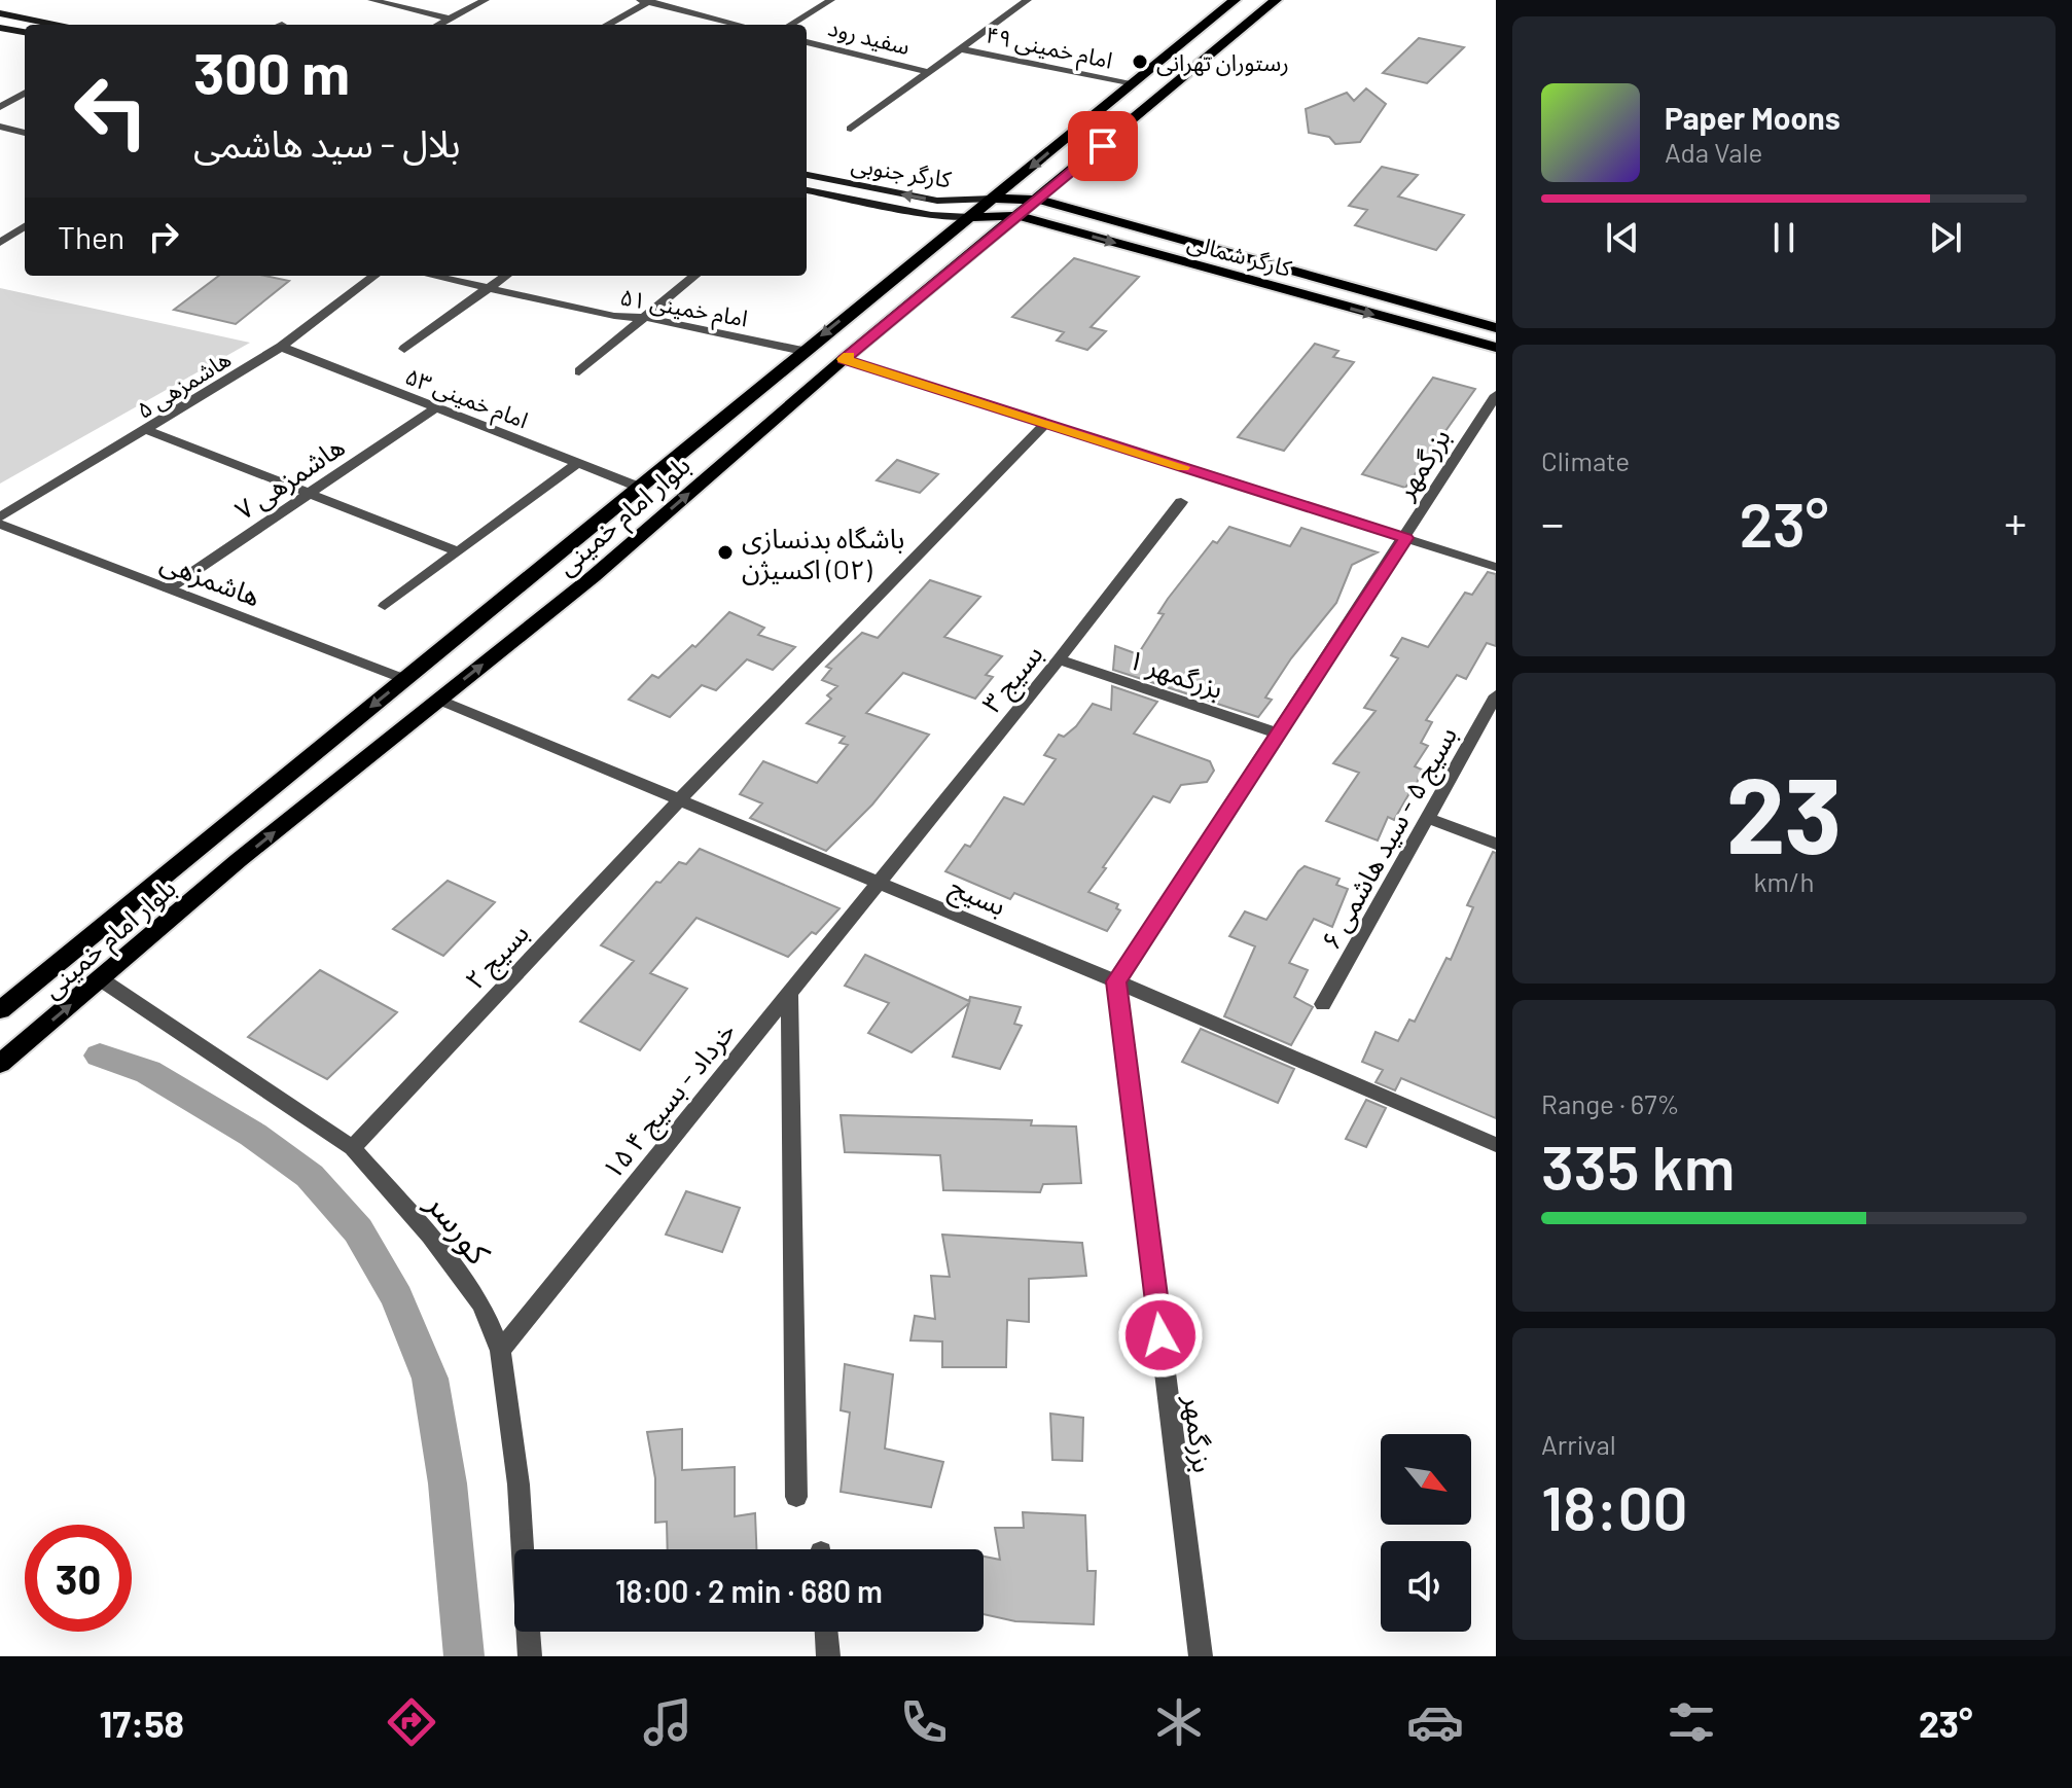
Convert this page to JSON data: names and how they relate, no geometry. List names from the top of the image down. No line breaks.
{"streets":{"main road":["کارگر جنوبی","کارگر شمالی","بلوار امام خمینی"],"street":["سفید رود","امام خمینی ۴۹","امام خمینی ۵۱","هاشمزهی ۵","امام خمینی ۵۳","بزرگمهر","هاشمزهی ۷","هاشمزهی","بزرگمهر ۱","بسیج ۳","بسیج ۵ - سید هاشمی ۶","بسیج","بسیج ۲","۱۵ خرداد - بسیج ۴","کورسر"]},"crossings":[["امام خمینی ۴۹","بلوار امام خمینی"],["کارگر جنوبی","کارگر شمالی"],["کارگر جنوبی","بلوار امام خمینی"],["کارگر شمالی","بلوار امام خمینی"],["امام خمینی ۵۱","بلوار امام خمینی"],["هاشمزهی ۵","امام خمینی ۵۳"],["امام خمینی ۵۳","هاشمزهی ۷"],["امام خمینی ۵۳","بلوار امام خمینی"],["بزرگمهر","بزرگمهر ۱"],["بزرگمهر","بسیج"],["هاشمزهی ۷","هاشمزهی"],["بلوار امام خمینی","هاشمزهی"],["بلوار امام خمینی","بسیج"],["بلوار امام خمینی","کورسر"],["بزرگمهر ۱","بسیج ۳"],["بسیج ۳","بسیج"],["بسیج ۳","۱۵ خرداد - بسیج ۴"],["بسیج","بسیج ۲"],["بسیج","۱۵ خرداد - بسیج ۴"],["بسیج ۲","کورسر"],["۱۵ خرداد - بسیج ۴","کورسر"]],"places":["رستوران تهرانی","باشگاه بدنسازی اکسیژن (O۲)"],"north":"bottom right","page":{"turn":["300 m","بلال - سید هاشمی"],"song":["Paper Moons","Ada Vale"],"then":"Then","tile":["Climate",["23","km/h"],["Range · 67%","335 km"],["Arrival","18:00"]],"heat":["−","23°","+"],"limit":"30","trip":"18:00 · 2 min · 680 m","tabs":["17:58","23°"]}}
